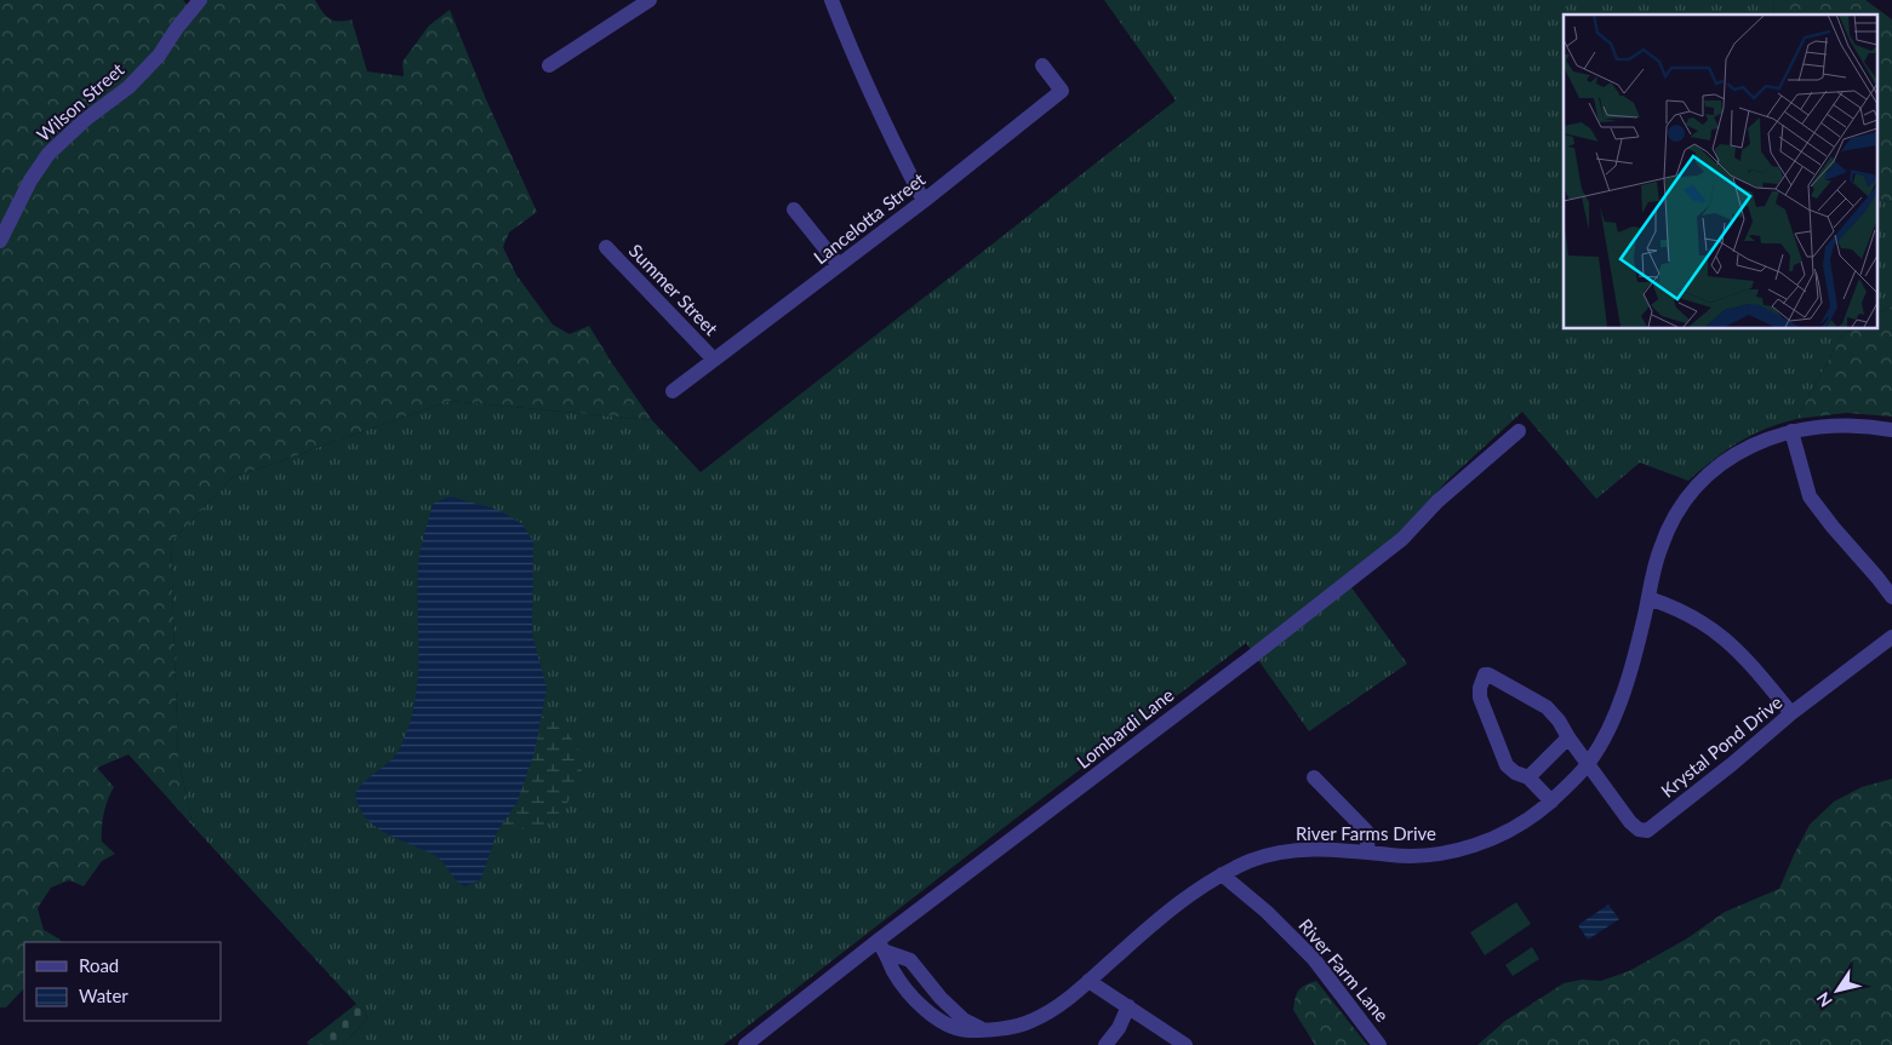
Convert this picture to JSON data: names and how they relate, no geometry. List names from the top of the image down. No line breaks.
{"streets":{"street":["Wilson Street","Lancelotta Street","Summer Street","Lombardi Lane","Krystal Pond Drive","River Farms Drive","River Farm Lane"]},"crossings":[["Lancelotta Street","Summer Street"],["Lombardi Lane","River Farms Drive"],["Krystal Pond Drive","River Farms Drive"],["River Farms Drive","River Farm Lane"]],"legend":["Road","Water"],"north":"bottom left"}
